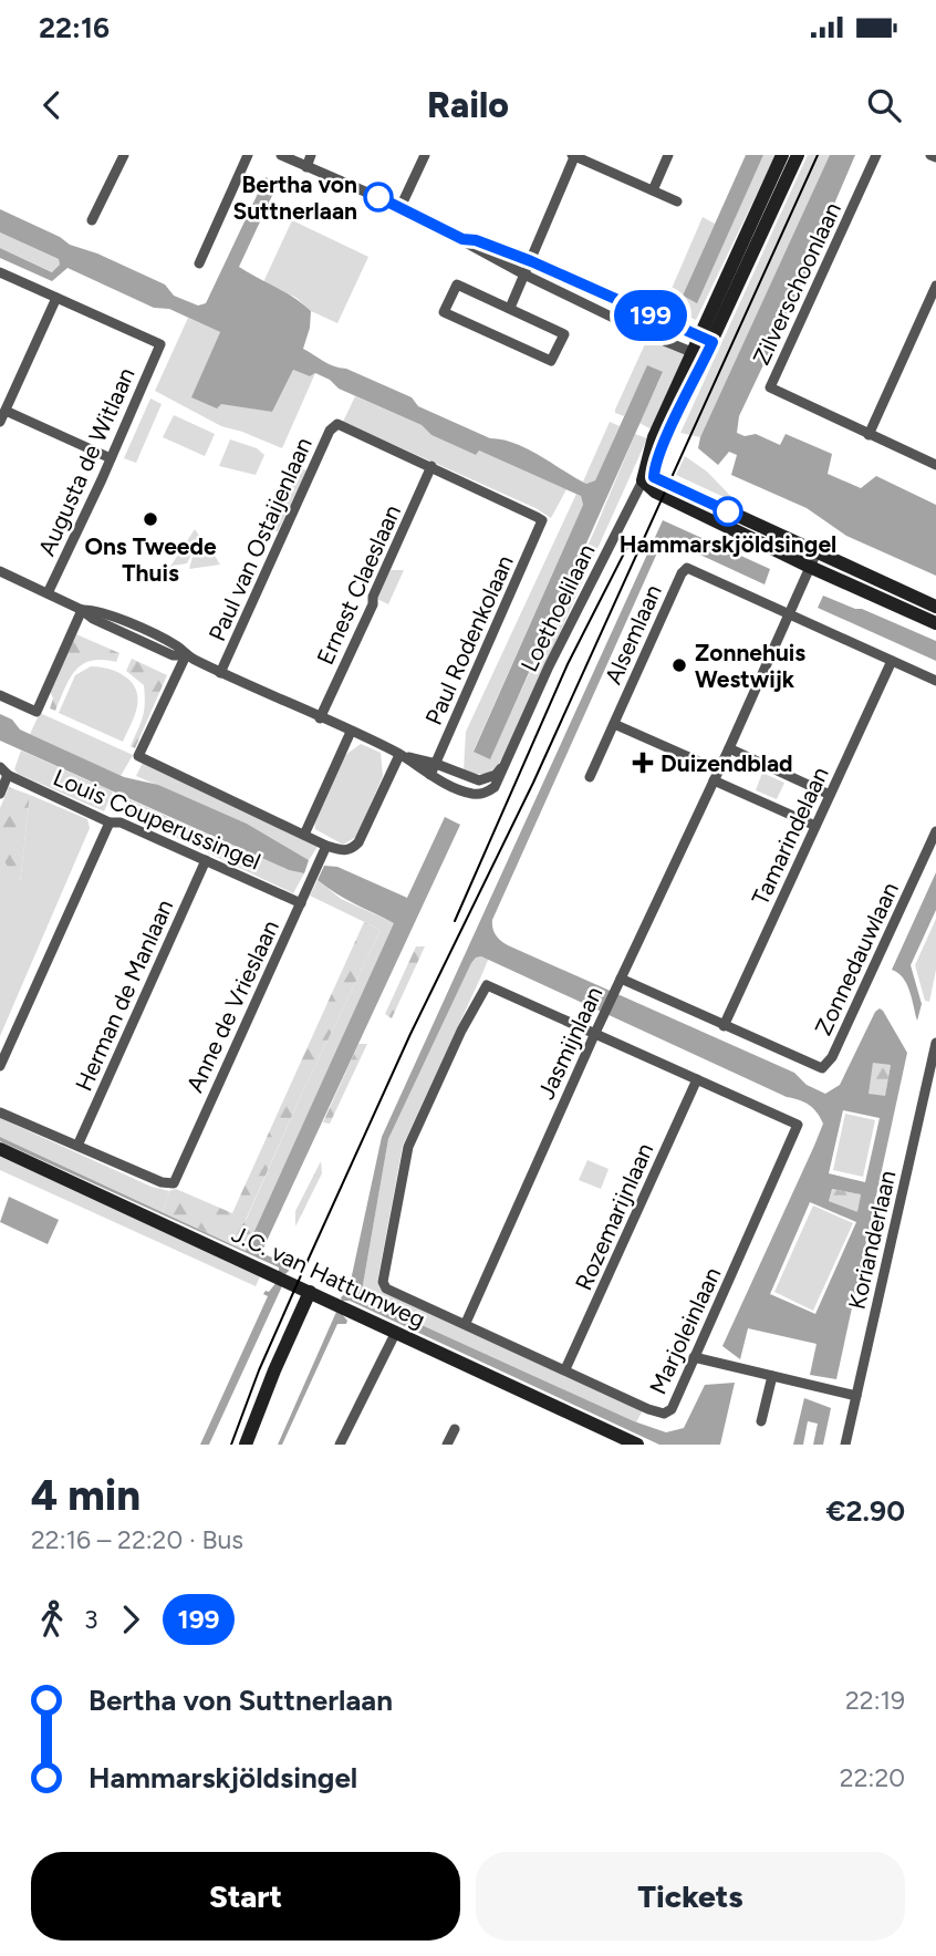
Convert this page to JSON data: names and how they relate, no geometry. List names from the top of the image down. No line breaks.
{"streets":{"street":["Zilverschoonlaan","Augusta de Witlaan","Paul van Ostaijenlaan","Ernest Claeslaan","Loethoelilaan","Alsemlaan","Paul Rodenkolaan","Louis Couperussingel","Tamarindelaan","Zonnedauwlaan","Herman de Manlaan","Anne de Vrieslaan","Jasmijnlaan","Rozemarijnlaan","Korianderlaan","J.C. van Hattumweg","Marjoleinlaan"]},"crossings":[["Augusta de Witlaan","Loethoelilaan"],["Paul van Ostaijenlaan","Ernest Claeslaan"],["Paul van Ostaijenlaan","Loethoelilaan"],["Paul van Ostaijenlaan","Paul Rodenkolaan"],["Ernest Claeslaan","Loethoelilaan"],["Ernest Claeslaan","Paul Rodenkolaan"],["Loethoelilaan","Paul Rodenkolaan"],["Alsemlaan","Jasmijnlaan"],["Louis Couperussingel","Herman de Manlaan"],["Louis Couperussingel","Anne de Vrieslaan"],["Tamarindelaan","Zonnedauwlaan"],["Zonnedauwlaan","Jasmijnlaan"],["Herman de Manlaan","Anne de Vrieslaan"],["Jasmijnlaan","Marjoleinlaan"],["Rozemarijnlaan","Marjoleinlaan"]],"places":{"other":["Bertha von Suttnerlaan","Hammarskjöldsingel","Ons Tweede Thuis","Zonnehuis Westwijk"],"health":["Duizendblad"]},"lines":["bus line 199"],"page":{"status":"22:16","header":"Railo","on_map":"199","heading":["4 min","22:16 – 22:20 · Bus","€2.90"],"legs":["3","199"],"list":[{"name":"Bertha von Suttnerlaan","value":"22:19"},{"name":"Hammarskjöldsingel","value":"22:20"}],"buttons":["Start","Tickets"]}}
